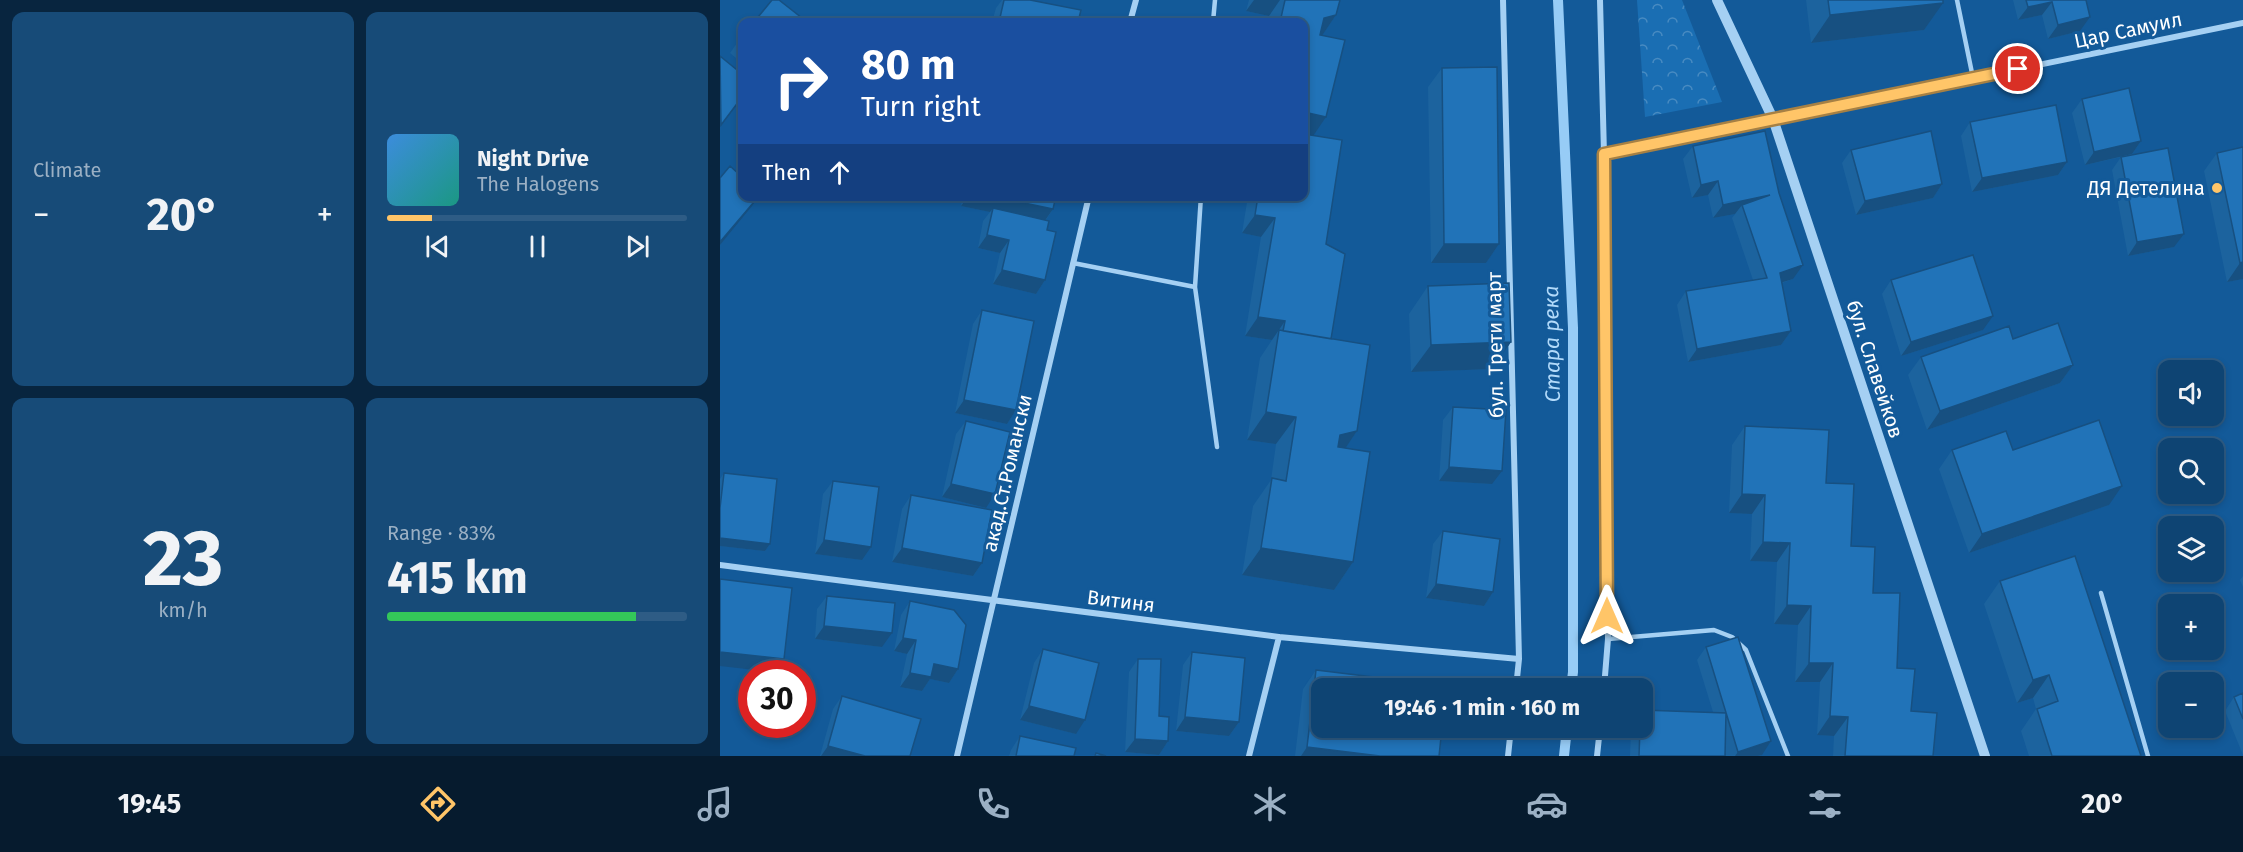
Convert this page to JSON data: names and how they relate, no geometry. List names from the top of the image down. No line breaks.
{"streets":{"street":["Цар Самуил","бул. Трети март","бул. Славейков","акад.Ст.Романски","Витиня"]},"crossings":[["Цар Самуил","бул. Славейков"],["бул. Трети март","Витиня"],["акад.Ст.Романски","Витиня"]],"water":["Стара река"],"places":["ДЯ Детелина"],"page":{"tile":["Climate",["23","km/h"],["Range · 83%","415 km"]],"turn":["80 m","Turn right"],"song":["Night Drive","The Halogens"],"then":"Then","heat":["−","20°","+"],"map_buttons":["+","−"],"limit":"30","trip":"19:46 · 1 min · 160 m","tabs":["19:45","20°"]}}
